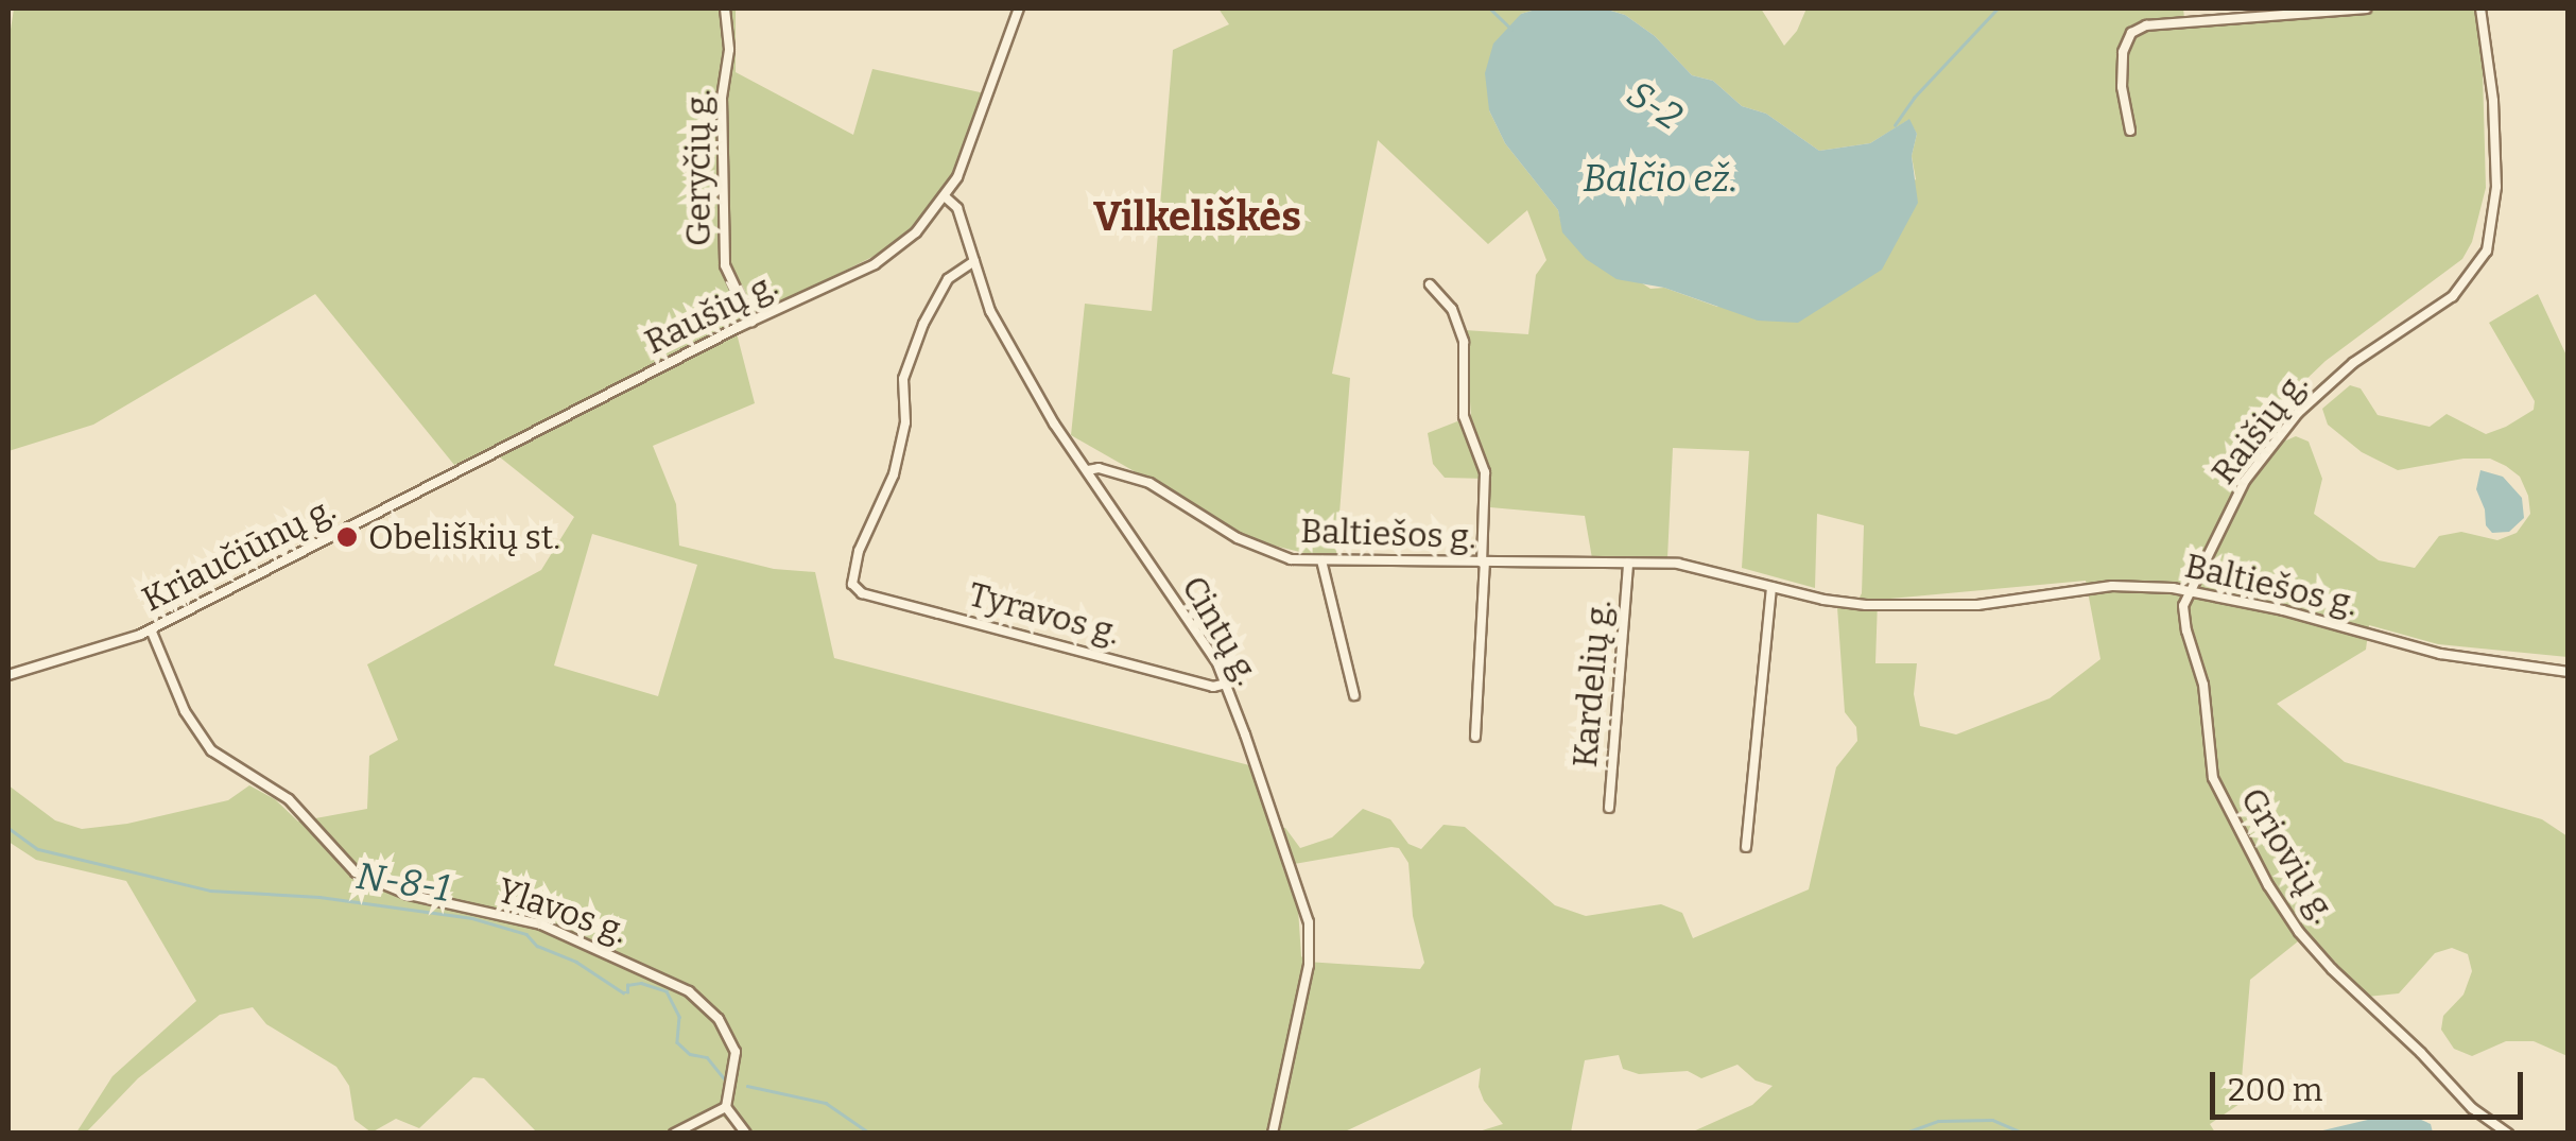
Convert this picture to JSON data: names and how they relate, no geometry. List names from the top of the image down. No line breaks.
{"streets":{"street":["Geryčių g.","Raušių g.","Raišių g.","Baltiešos g.","Kriaučiūnų g.","Tyravos g.","Cintų g.","Kardelių g.","Griovių g.","Ylavos g."]},"crossings":[["Geryčių g.","Raušių g."],["Raušių g.","Kriaučiūnų g."],["Raušių g.","Cintų g."],["Raišių g.","Baltiešos g."],["Raišių g.","Griovių g."],["Baltiešos g.","Cintų g."],["Baltiešos g.","Kardelių g."],["Baltiešos g.","Griovių g."],["Kriaučiūnų g.","Ylavos g."],["Tyravos g.","Cintų g."]],"districts":["Vilkeliškės"],"water":["S-2","Balčio ež.","N-8-1"],"places":["Obeliškių st."],"scale_bar":"200 m"}
